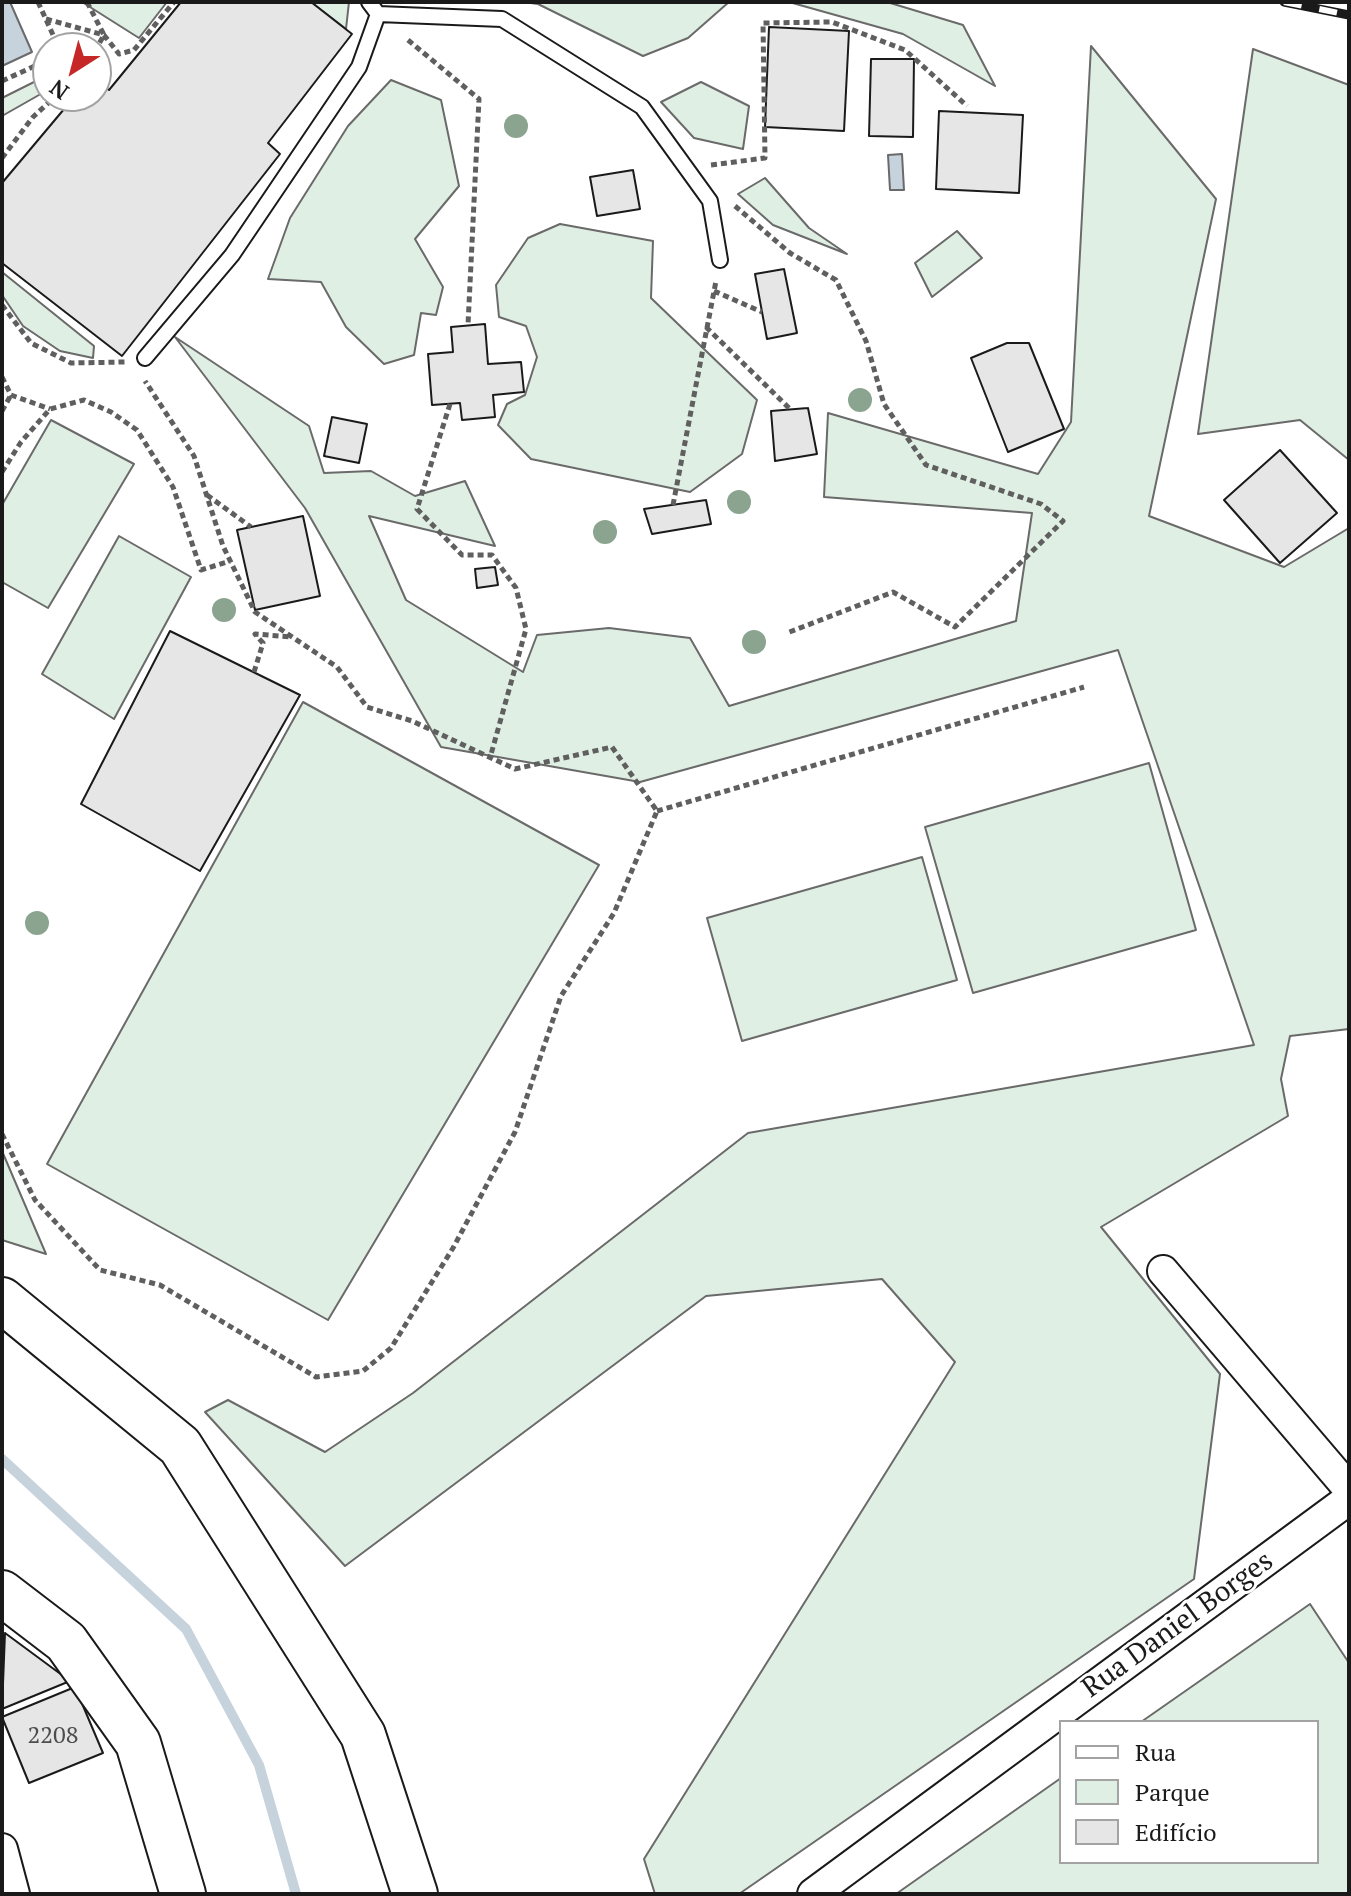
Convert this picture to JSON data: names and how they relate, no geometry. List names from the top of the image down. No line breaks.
{"streets":{"street":["Rua Daniel Borges"]},"house_numbers":["2208"],"legend":["Rua","Parque","Edifício"],"north":"bottom left"}
